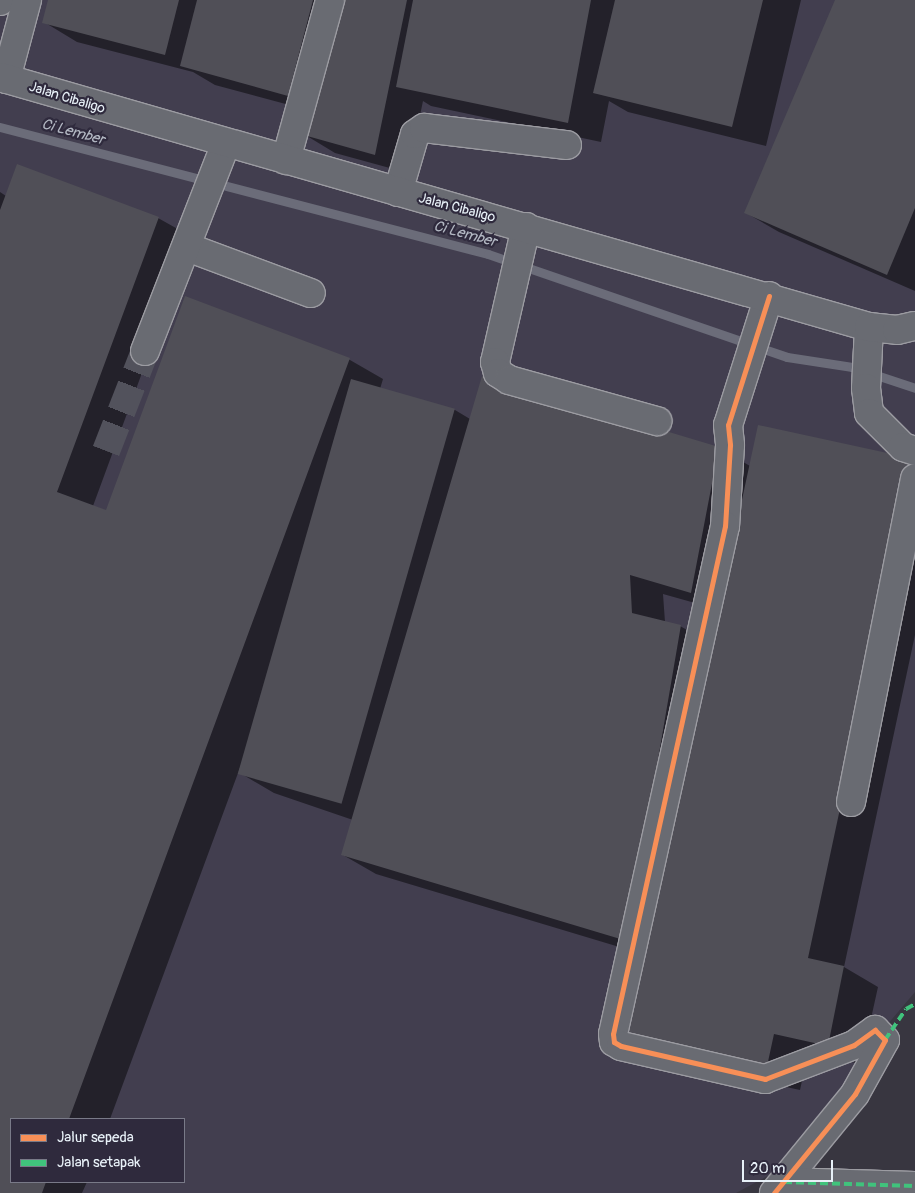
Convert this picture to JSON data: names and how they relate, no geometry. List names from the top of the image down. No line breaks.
{"streets":{"street":["Jalan Cibaligo"]},"water":["Ci Lember"],"legend":["Jalur sepeda","Jalan setapak"],"scale_bar":"20 m"}
